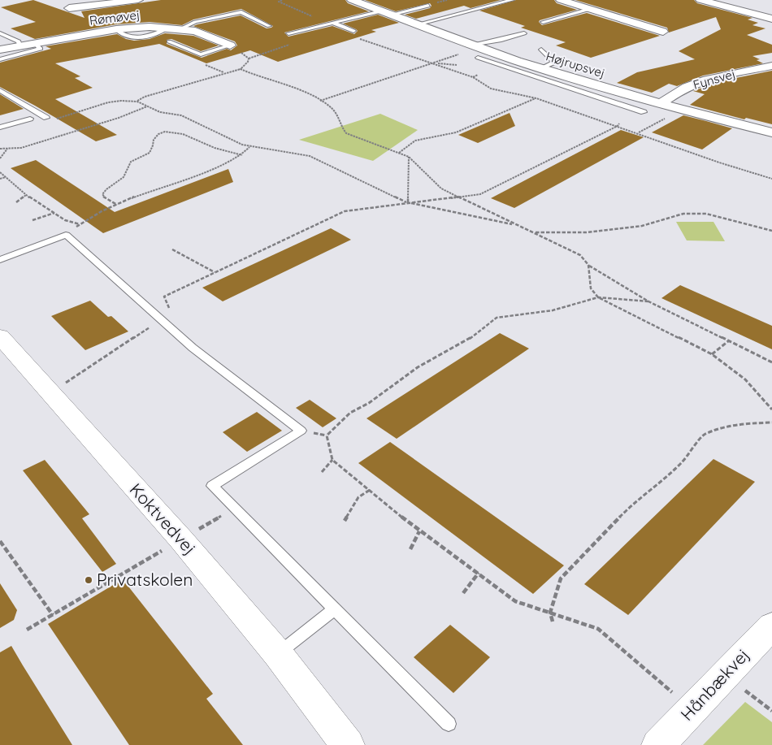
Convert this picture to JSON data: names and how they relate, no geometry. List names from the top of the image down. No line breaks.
{"streets":{"street":["Rømøvej","Højrupsvej","Fynsvej","Koktvedvej","Hånbækvej"]},"crossings":[["Højrupsvej","Fynsvej"]],"places":["Privatskolen"]}
